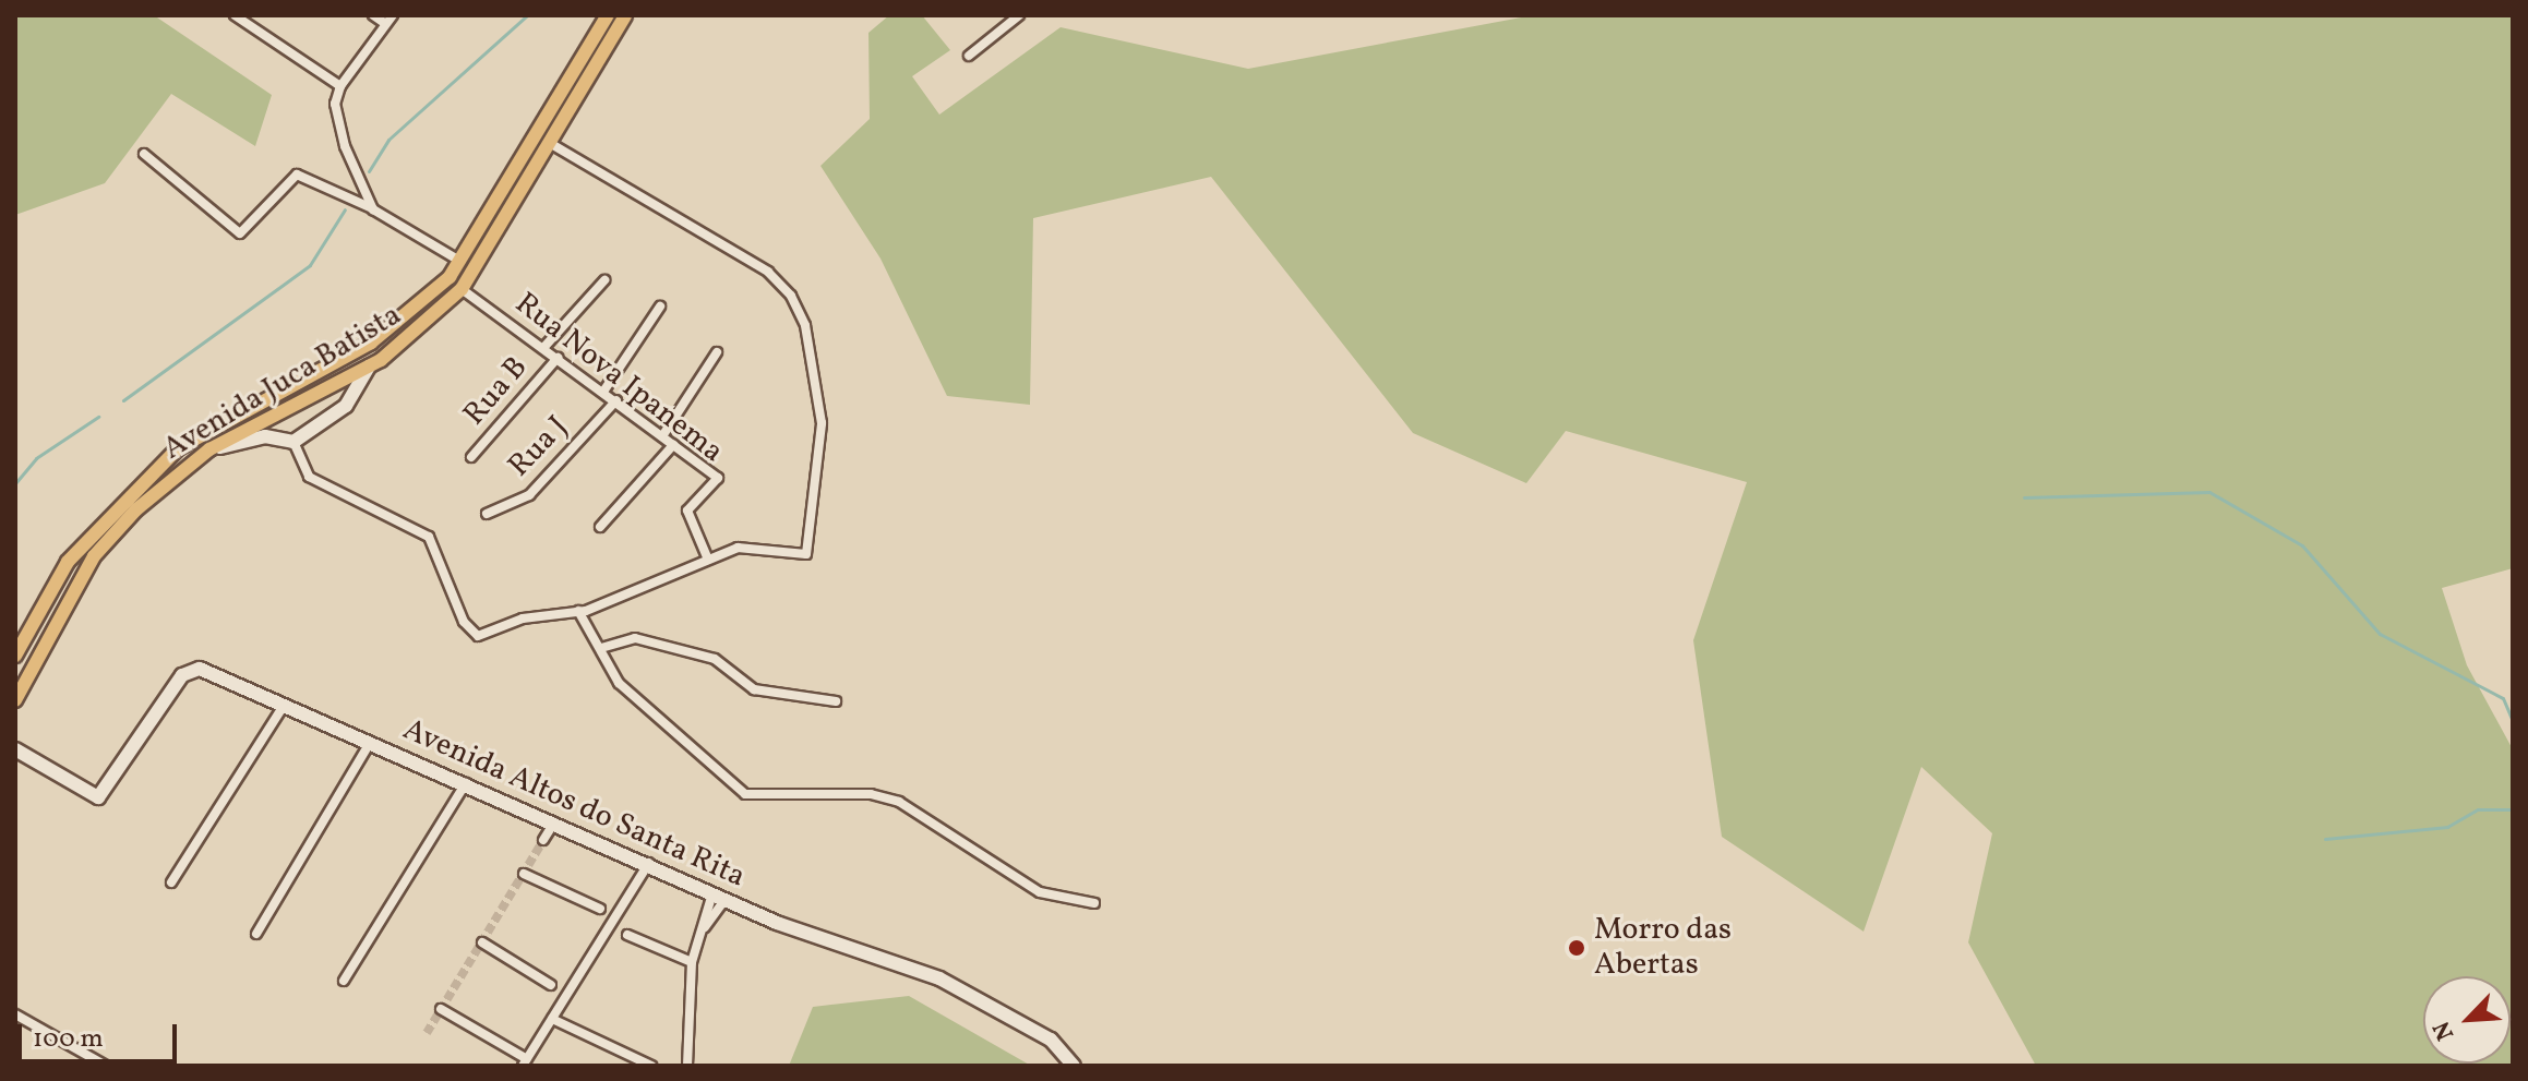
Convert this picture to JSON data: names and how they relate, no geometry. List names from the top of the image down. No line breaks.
{"streets":{"main road":["Avenida Juca Batista"],"street":["Rua Nova Ipanema","Rua B","Rua J","Avenida Altos do Santa Rita"]},"crossings":[["Rua Nova Ipanema","Avenida Juca Batista"],["Rua Nova Ipanema","Rua B"],["Rua Nova Ipanema","Rua J"]],"places":["Morro das Abertas"],"scale_bar":"100 m","north":"bottom left"}
